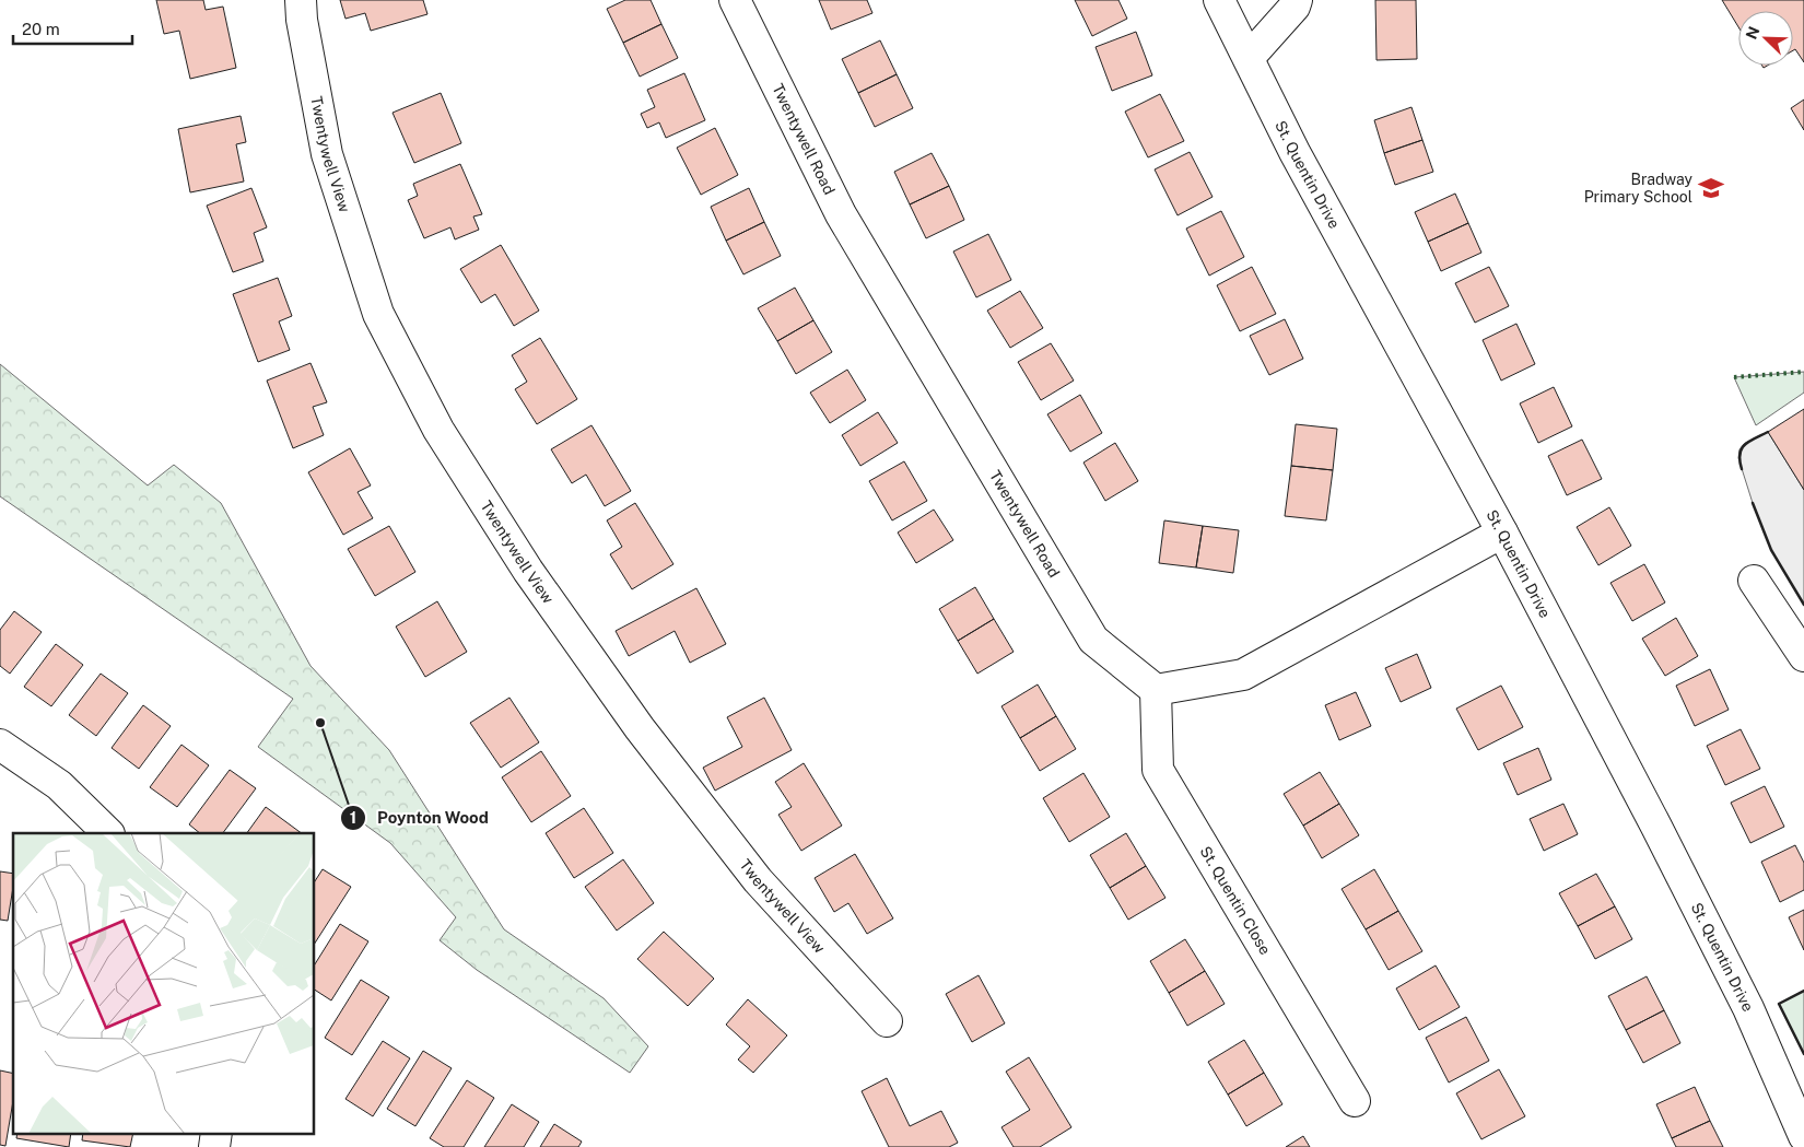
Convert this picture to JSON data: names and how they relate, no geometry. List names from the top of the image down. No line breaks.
{"streets":{"street":["Twentywell Road","Twentywell View","St. Quentin Drive","St. Quentin Close"]},"crossings":[["Twentywell Road","St. Quentin Close"]],"places":{"school or university":["Bradway Primary School"],"other":["Poynton Wood"]},"scale_bar":"20 m","north":"top left"}
